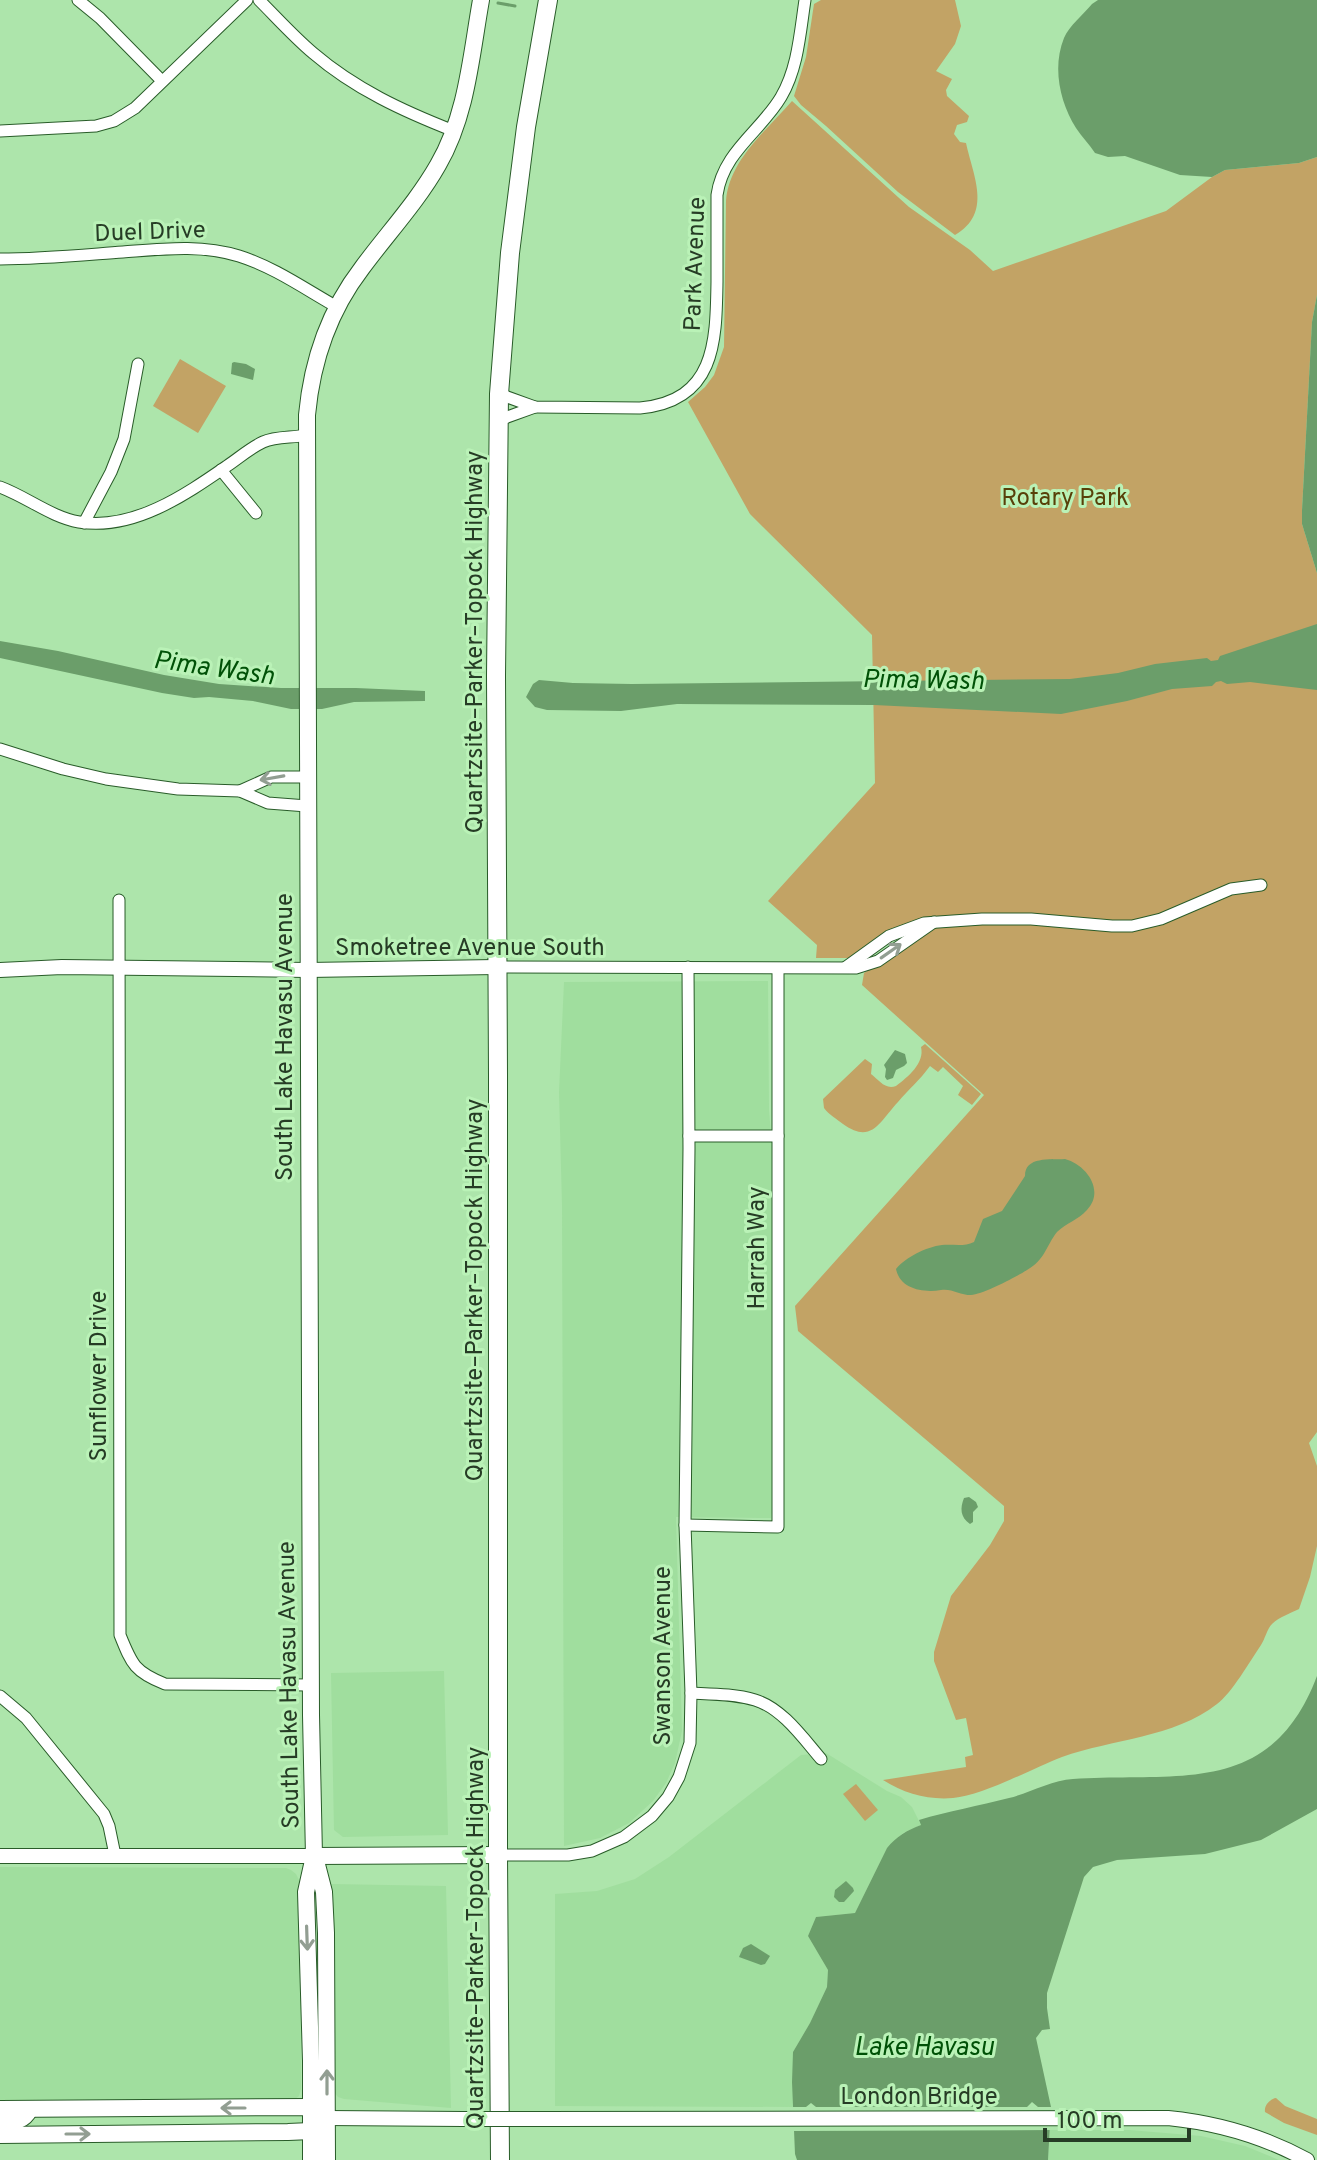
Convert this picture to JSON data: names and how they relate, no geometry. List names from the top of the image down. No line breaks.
{"streets":{"highway":["Quartzsite–Parker–Topock Highway"],"main road":["South Lake Havasu Avenue","Swanson Avenue"],"street":["Duel Drive","Park Avenue","Smoketree Avenue South","Harrah Way","Sunflower Drive","London Bridge"]},"crossings":[["Duel Drive","South Lake Havasu Avenue"],["Park Avenue","Quartzsite–Parker–Topock Highway"],["Quartzsite–Parker–Topock Highway","Smoketree Avenue South"],["Quartzsite–Parker–Topock Highway","Swanson Avenue"],["Smoketree Avenue South","South Lake Havasu Avenue"],["Smoketree Avenue South","Harrah Way"],["Smoketree Avenue South","Sunflower Drive"],["Smoketree Avenue South","Swanson Avenue"],["South Lake Havasu Avenue","Sunflower Drive"],["South Lake Havasu Avenue","Swanson Avenue"],["South Lake Havasu Avenue","London Bridge"],["Harrah Way","Swanson Avenue"]],"water":["Pima Wash","Lake Havasu"],"parks":["Rotary Park"],"scale_bar":"100 m"}
